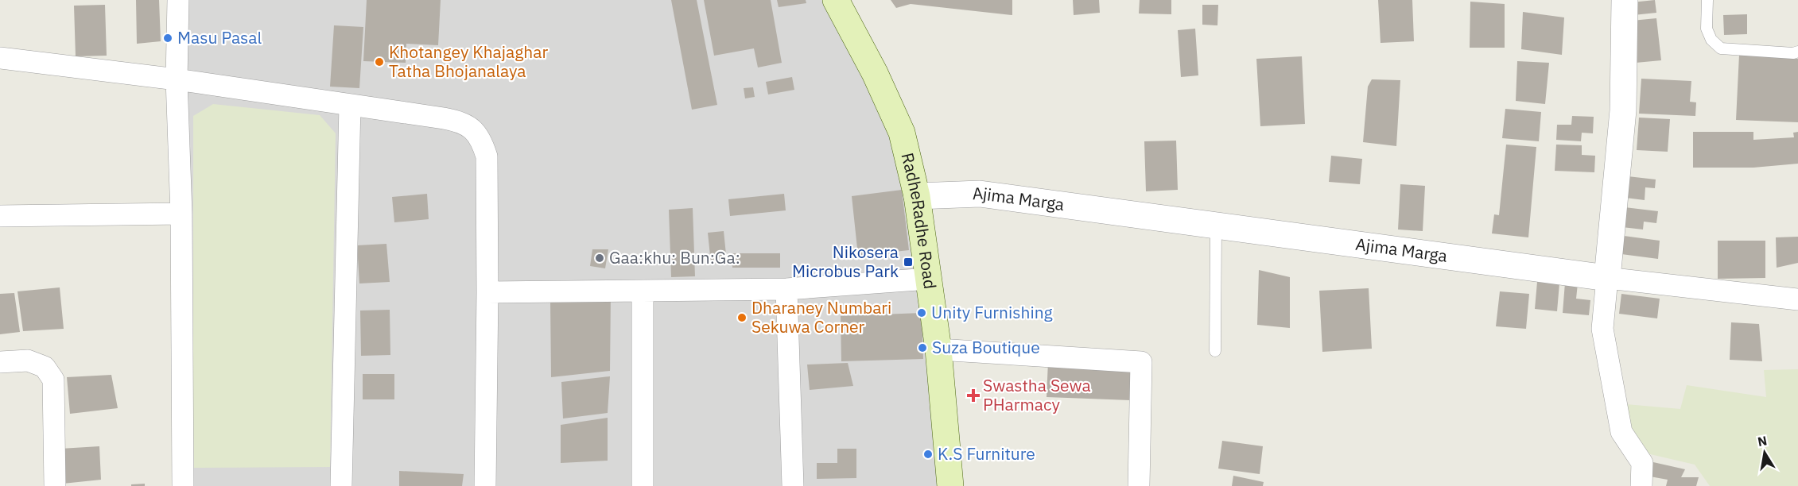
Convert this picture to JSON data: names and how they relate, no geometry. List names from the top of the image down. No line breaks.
{"streets":{"main road":["RadheRadhe Road"],"street":["Ajima Marga"]},"crossings":[["Ajima Marga","RadheRadhe Road"]],"places":{"other":["Masu Pasal","Khotangey Khajaghar Tatha Bhojanalaya","Gaa:khu: Bun:Ga:","Unity Furnishing","Dharaney Numbari Sekuwa Corner","Suza Boutique","K.S Furniture"],"transit":["Nikosera Microbus Park"],"health":["Swastha Sewa PHarmacy"]},"north":"top"}
